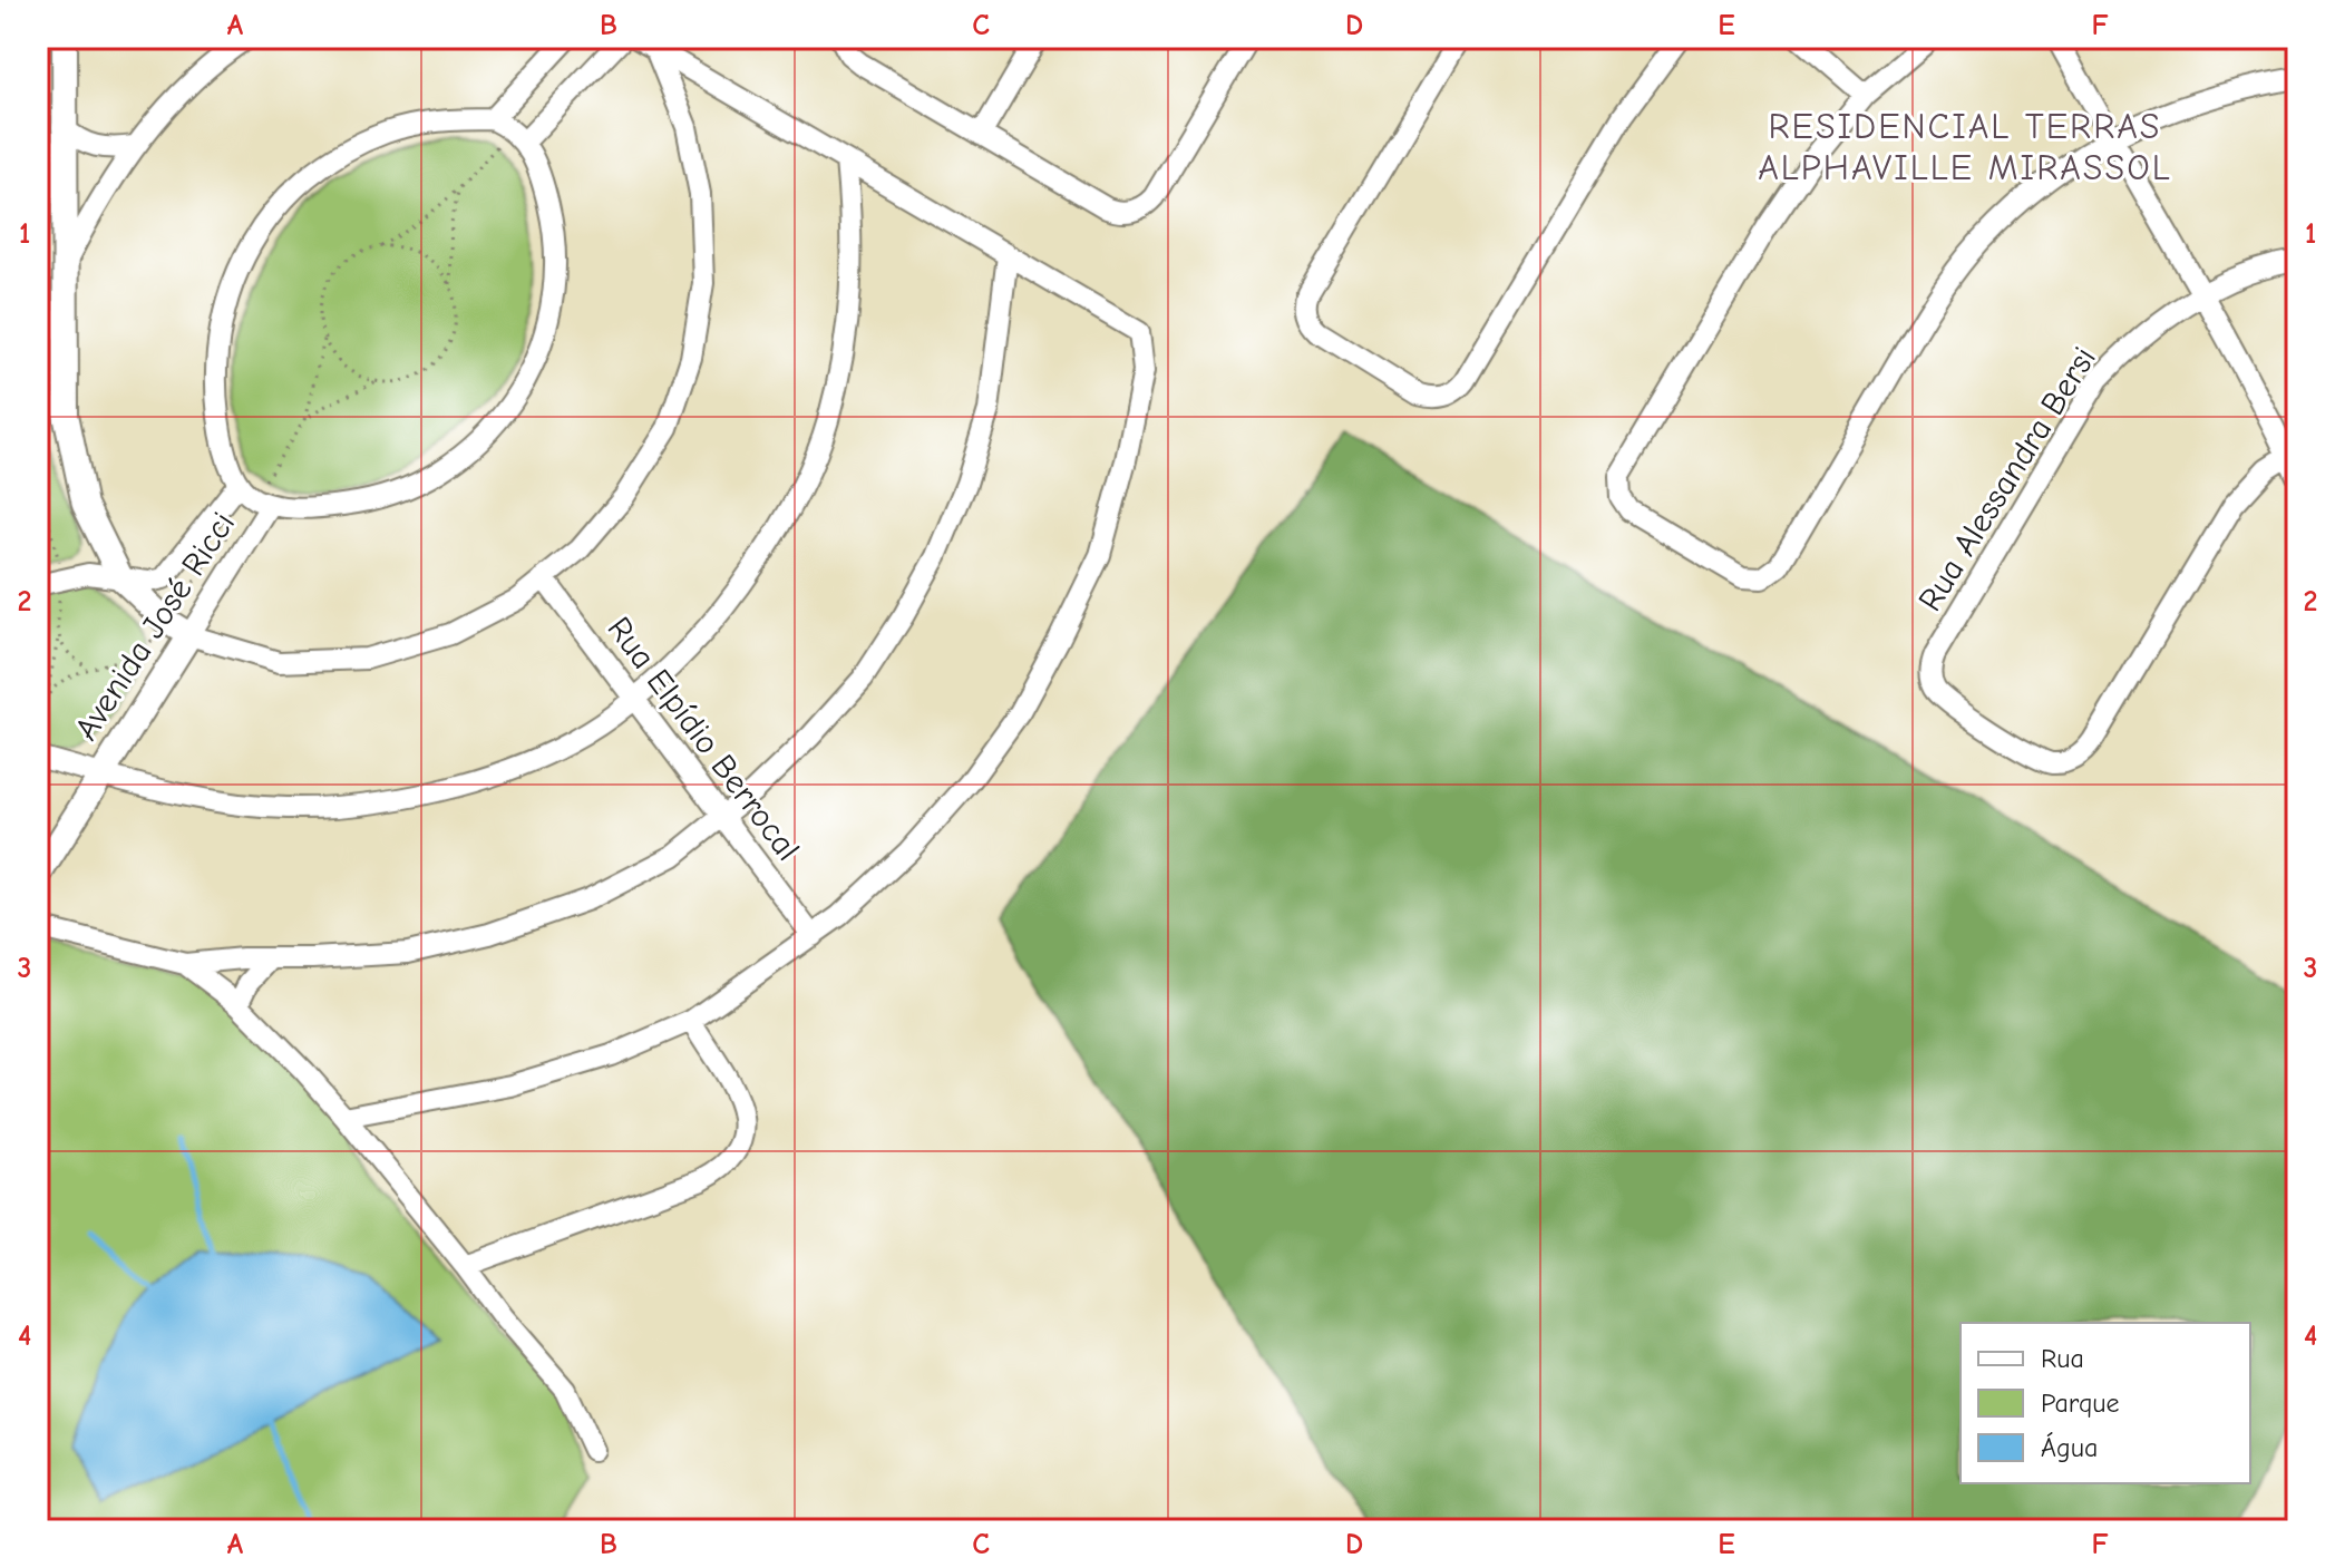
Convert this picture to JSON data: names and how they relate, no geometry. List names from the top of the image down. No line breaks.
{"streets":{"street":["Rua Alessandra Bersi","Avenida José Ricci","Rua Elpídio Berrocal"]},"districts":["RESIDENCIAL TERRAS ALPHAVILLE MIRASSOL"],"legend":["Rua","Parque","Água"],"grid":{"columns":["A","B","C","D","E","F"],"rows":["1","2","3","4"]}}
